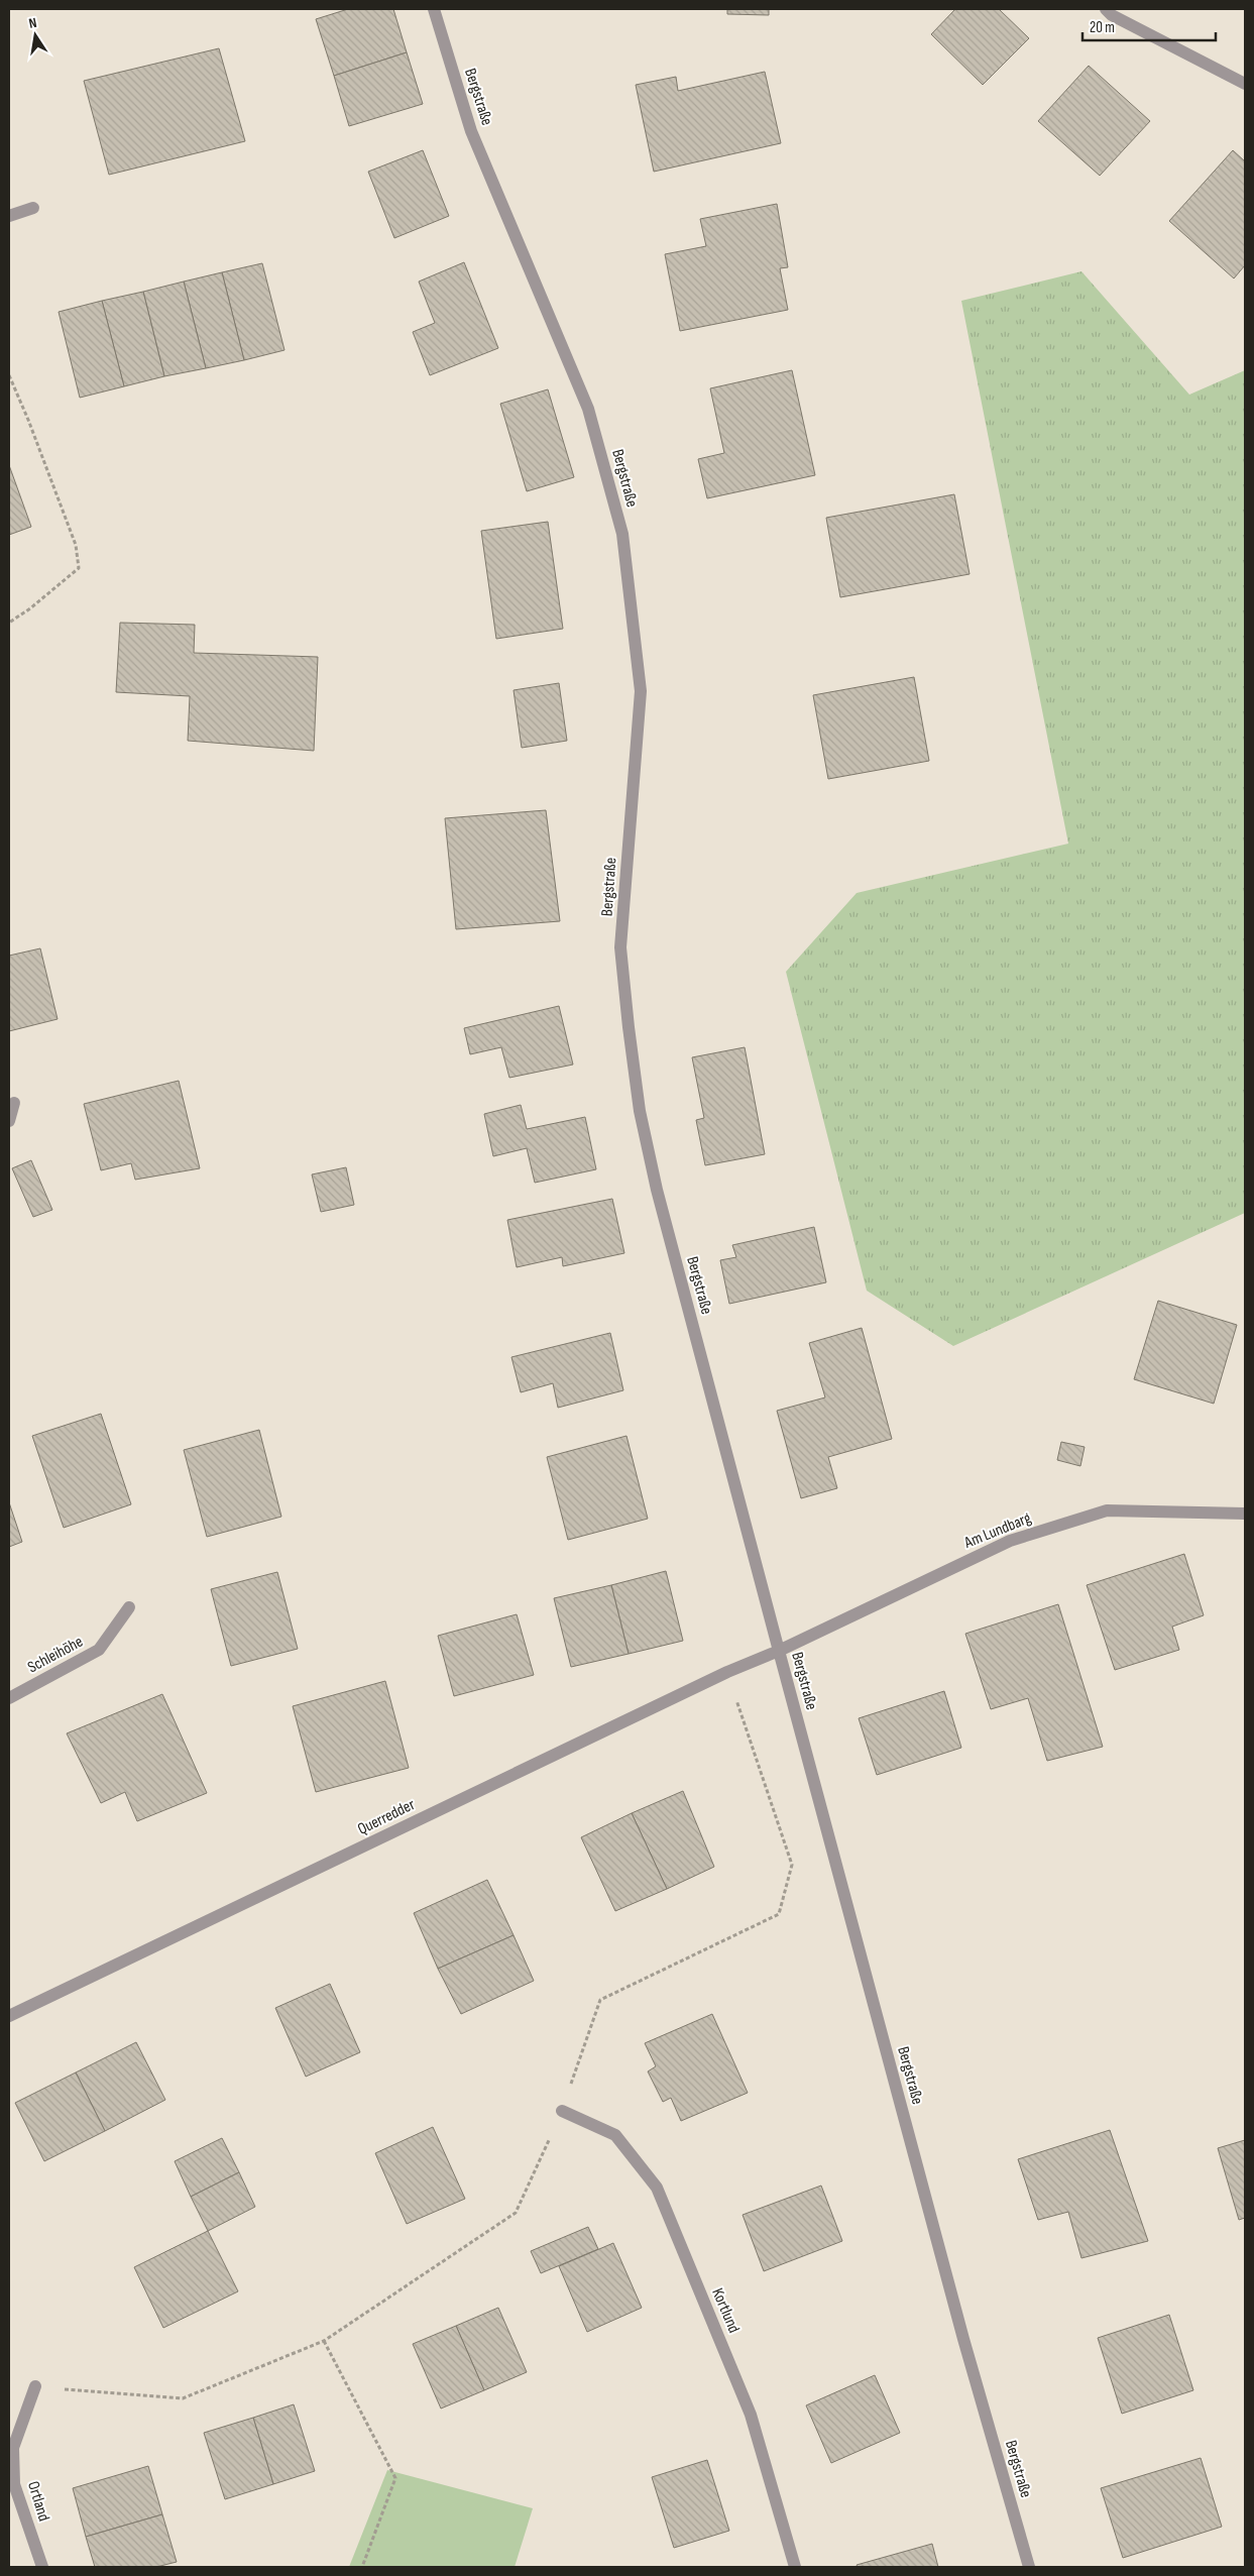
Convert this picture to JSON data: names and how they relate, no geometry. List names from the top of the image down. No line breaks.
{"streets":{"street":["Bergstraße","Am Lundbarg","Schleihöhe","Querredder","Kortlund","Ortland"]},"crossings":[["Bergstraße","Am Lundbarg"],["Bergstraße","Querredder"],["Am Lundbarg","Querredder"]],"scale_bar":"20 m","north":"top"}
